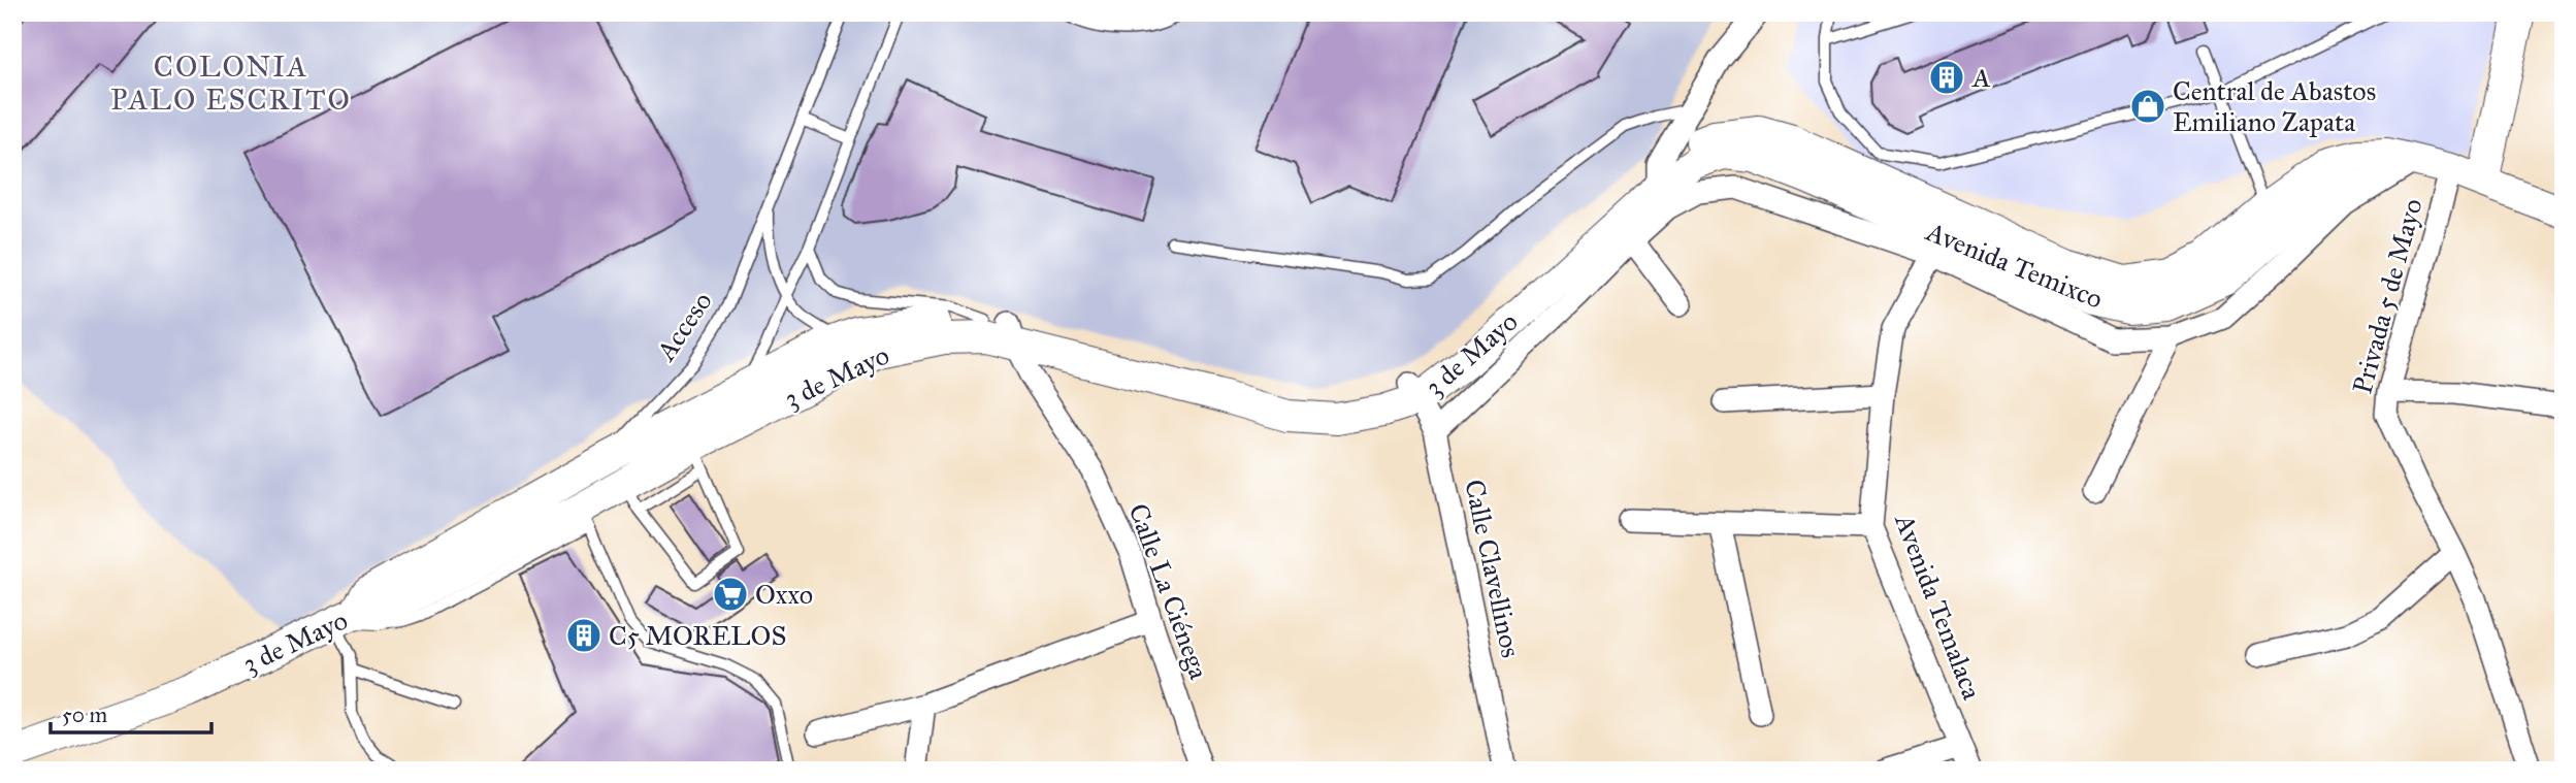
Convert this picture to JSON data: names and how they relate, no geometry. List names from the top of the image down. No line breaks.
{"streets":{"main road":["Avenida Temixco","3 de Mayo"],"street":["Privada 5 de Mayo","Calle Clavellinos","Calle La Ciénega","Avenida Temalaca"],"lane":["Acceso"]},"crossings":[["Avenida Temixco","Privada 5 de Mayo"],["Avenida Temixco","3 de Mayo"],["Acceso","3 de Mayo"],["3 de Mayo","Calle Clavellinos"],["3 de Mayo","Calle La Ciénega"]],"districts":["COLONIA PALO ESCRITO"],"places":{"building":["A","C5 MORELOS"],"shop":["Central de Abastos Emiliano Zapata"],"supermarket":["Oxxo"]},"scale_bar":"50 m"}
